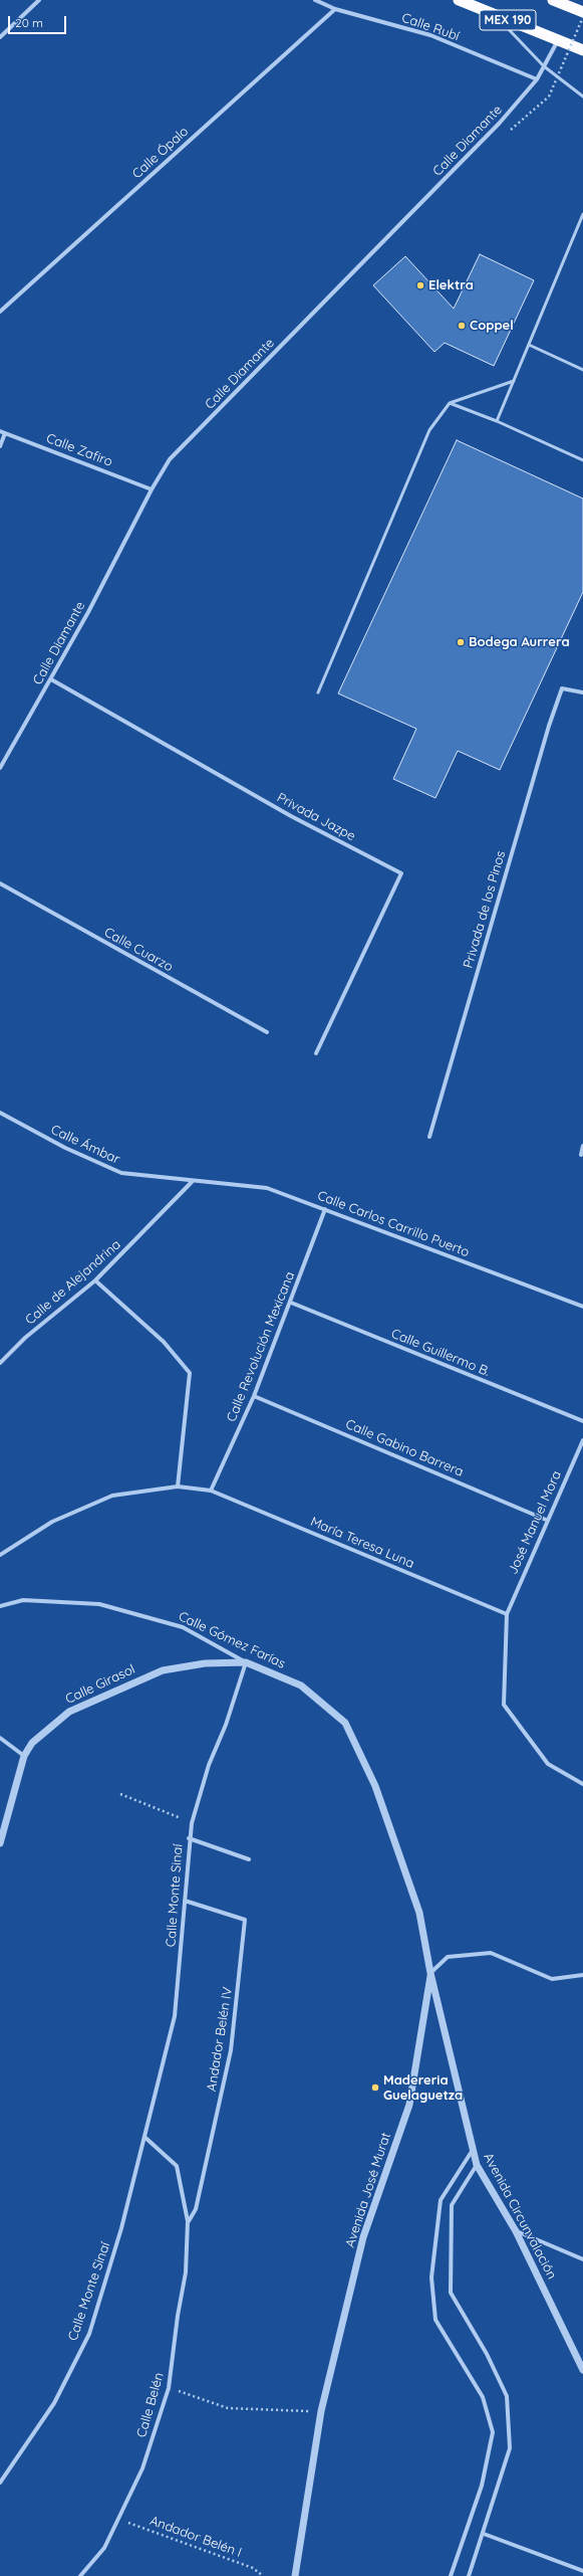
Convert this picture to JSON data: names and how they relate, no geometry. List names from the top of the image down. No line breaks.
{"streets":{"highway":["MEX 190"],"street":["Calle Rubí","Calle Diamante","Calle Ópalo","Calle Zafiro","Privada Jazpe","Privada de los Pinos","Calle Cuarzo","Calle Ámbar","Calle Carlos Carrillo Puerto","Calle de Alejandrina","Calle Revolución Mexicana","Calle Guillermo B.","Calle Gabino Barrera","José Manuel Mora","María Teresa Luna","Calle Gómez Farías","Calle Girasol","Calle Monte Sinaí","Andador Belén IV","Avenida José Murat","Avenida Circunvalación","Calle Belén"],"path":["Andador Belén I"]},"crossings":[["MEX 190","Calle Diamante"],["Calle Rubí","Calle Diamante"],["Calle Rubí","Calle Ópalo"],["Calle Diamante","Calle Zafiro"],["Calle Diamante","Privada Jazpe"],["Calle Ámbar","Calle Carlos Carrillo Puerto"],["Calle Ámbar","Calle de Alejandrina"],["Calle Carlos Carrillo Puerto","Calle de Alejandrina"],["Calle Carlos Carrillo Puerto","Calle Revolución Mexicana"],["Calle Revolución Mexicana","Calle Guillermo B."],["Calle Revolución Mexicana","Calle Gabino Barrera"],["Calle Revolución Mexicana","María Teresa Luna"],["Calle Gabino Barrera","José Manuel Mora"],["José Manuel Mora","María Teresa Luna"],["Calle Gómez Farías","Calle Girasol"],["Calle Gómez Farías","Calle Monte Sinaí"],["Calle Gómez Farías","Avenida José Murat"],["Calle Gómez Farías","Avenida Circunvalación"],["Calle Girasol","Calle Monte Sinaí"],["Calle Monte Sinaí","Andador Belén IV"],["Andador Belén IV","Calle Belén"],["Avenida José Murat","Avenida Circunvalación"],["Calle Belén","Andador Belén I"]],"places":["Elektra","Coppel","Bodega Aurrera","Madereria Guelaguetza"],"scale_bar":"20 m"}
